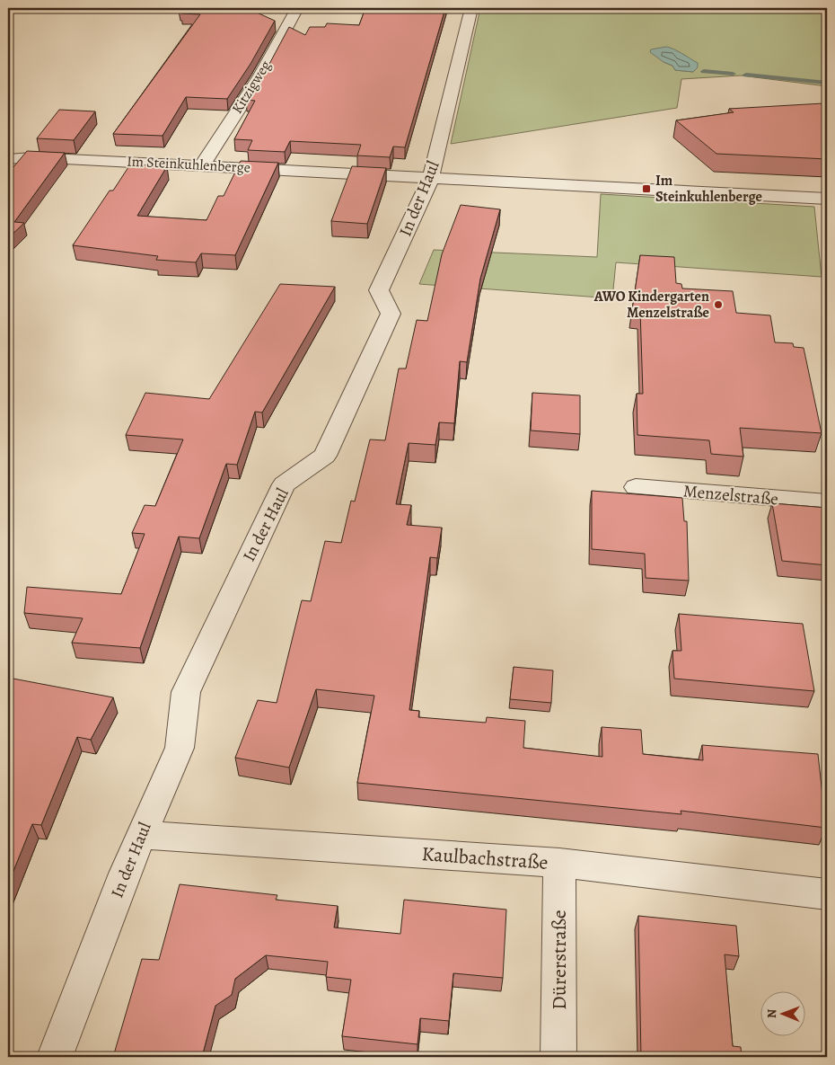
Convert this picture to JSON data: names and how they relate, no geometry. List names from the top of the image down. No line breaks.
{"streets":{"street":["Kitzigweg","Im Steinkuhlenberge","In der Haul","Menzelstraße","Kaulbachstraße","Dürerstraße"]},"crossings":[["Kitzigweg","Im Steinkuhlenberge"],["Im Steinkuhlenberge","In der Haul"],["In der Haul","Kaulbachstraße"],["Kaulbachstraße","Dürerstraße"]],"places":{"transit":["Im Steinkuhlenberge"],"other":["AWO Kindergarten Menzelstraße"]},"north":"left"}
